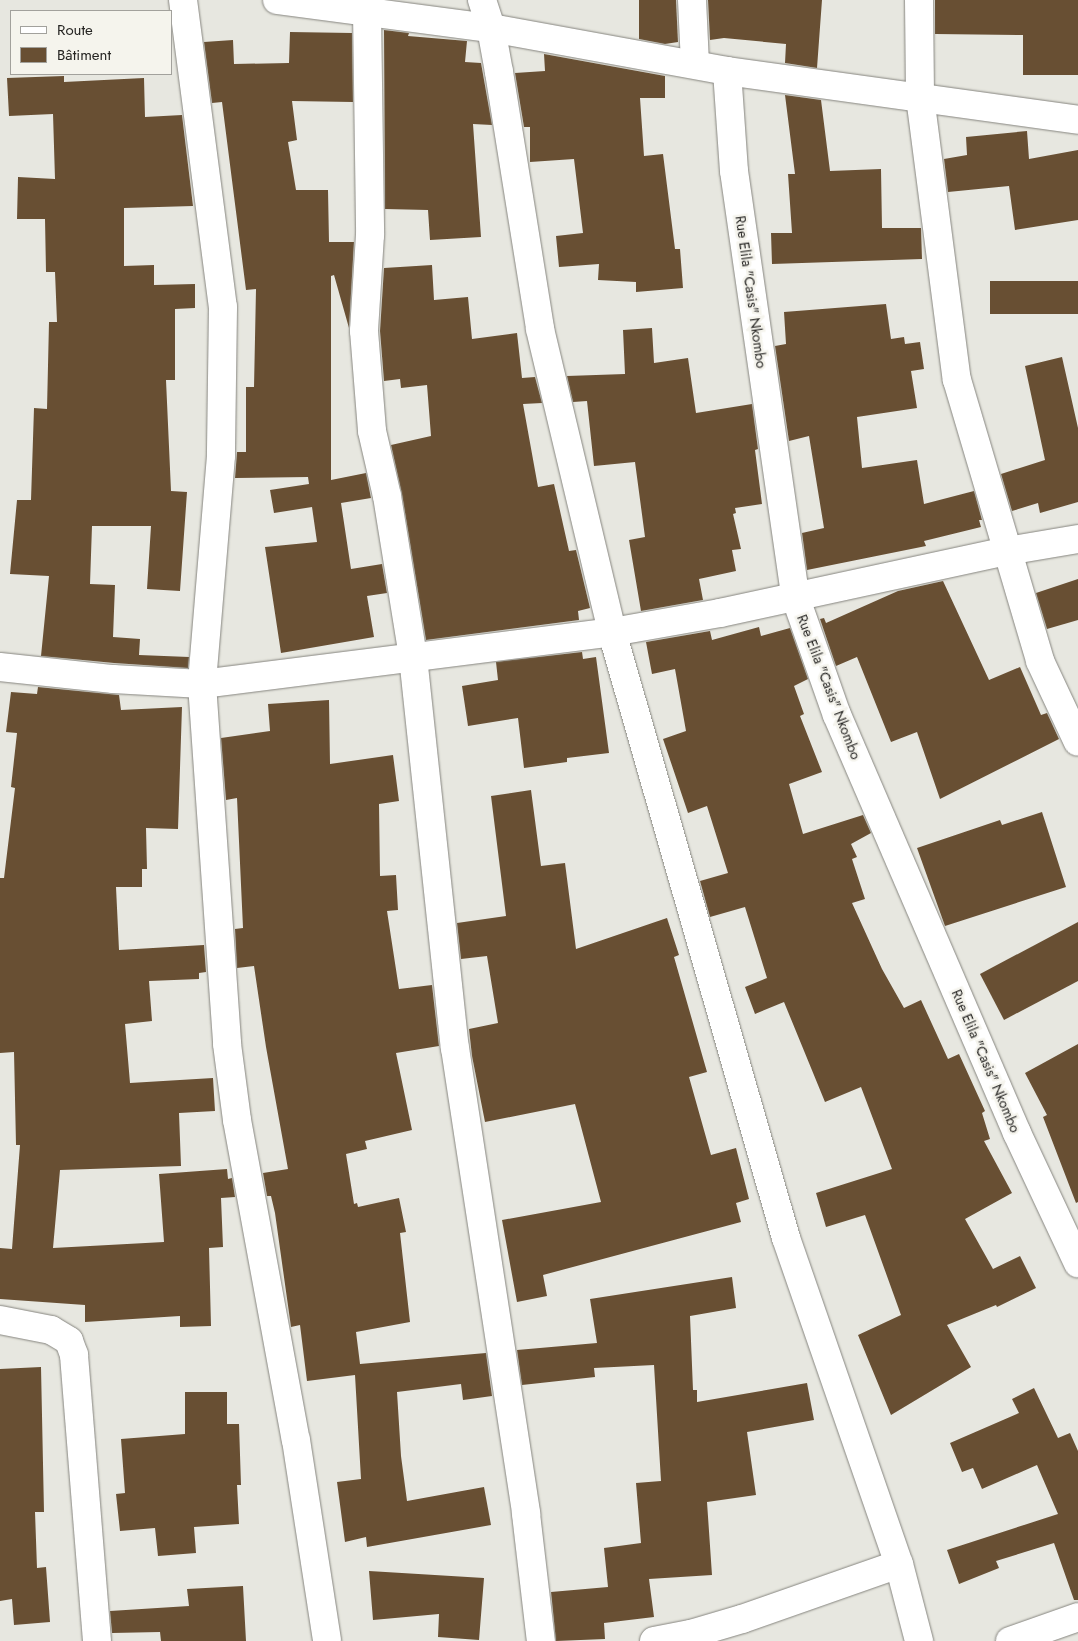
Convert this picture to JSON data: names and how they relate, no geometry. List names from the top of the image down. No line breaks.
{"streets":{"street":["Rue Elila \"Casis\" Nkombo"]},"legend":["Route","Bâtiment"]}
